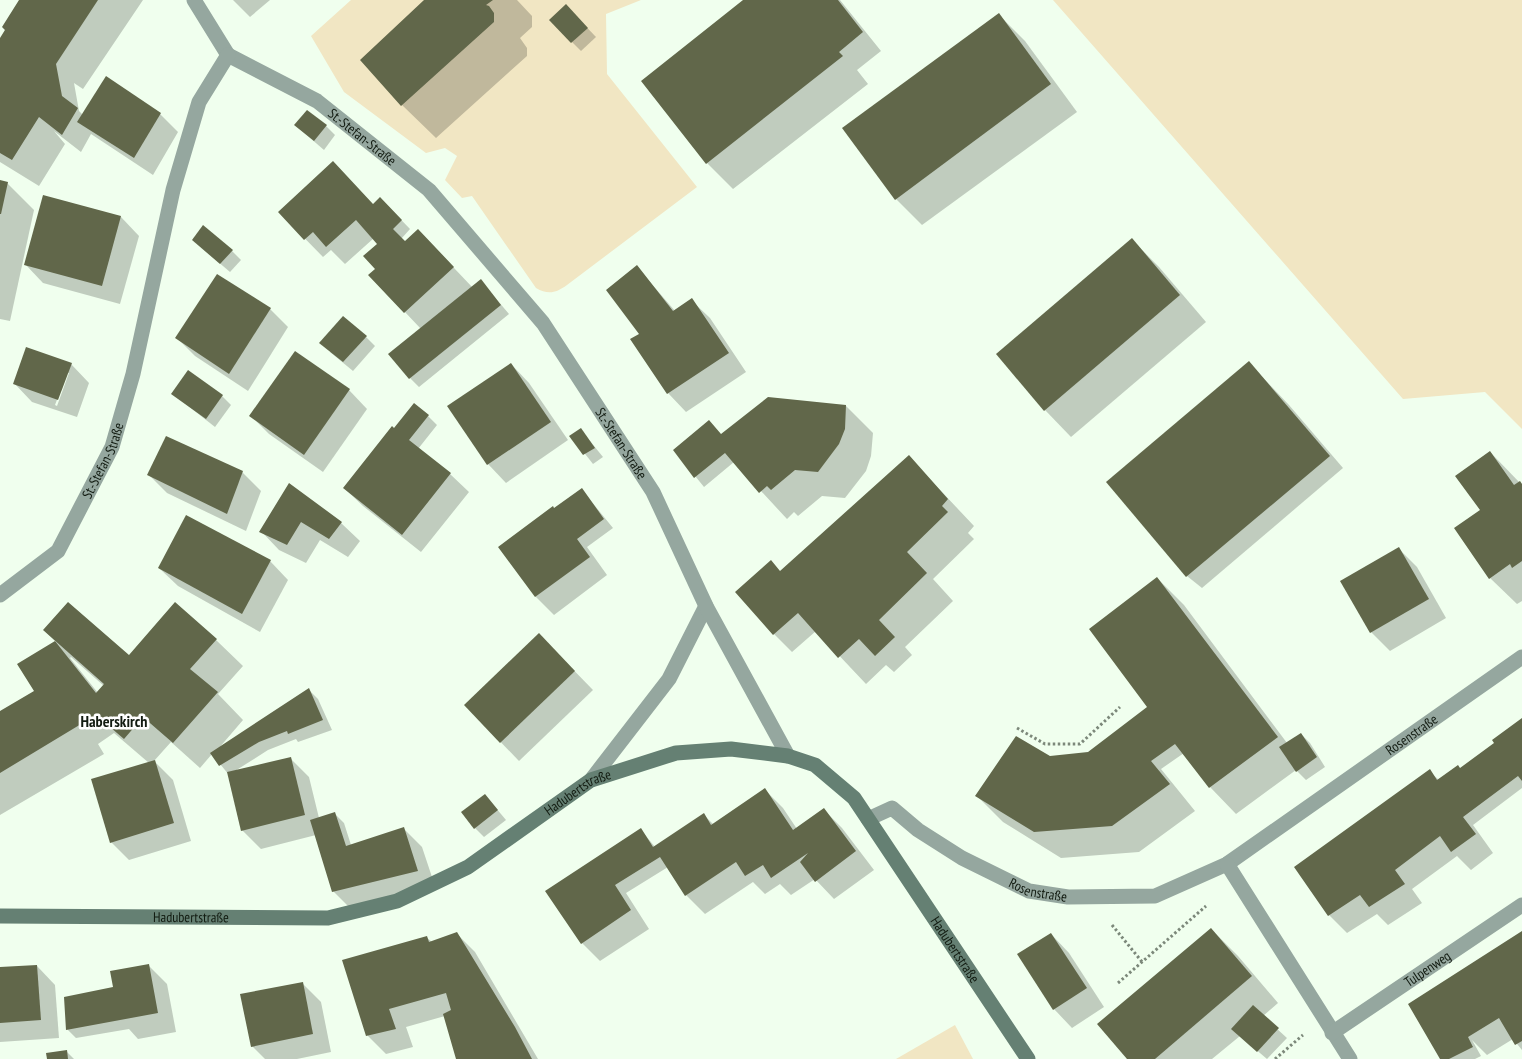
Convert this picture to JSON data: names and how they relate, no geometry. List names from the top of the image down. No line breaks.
{"streets":{"street":["St.-Stefan-Straße","Rosenstraße","Hadubertstraße","Tulpenweg"]},"crossings":[["St.-Stefan-Straße","Hadubertstraße"],["Rosenstraße","Hadubertstraße"]],"districts":["Haberskirch"]}
